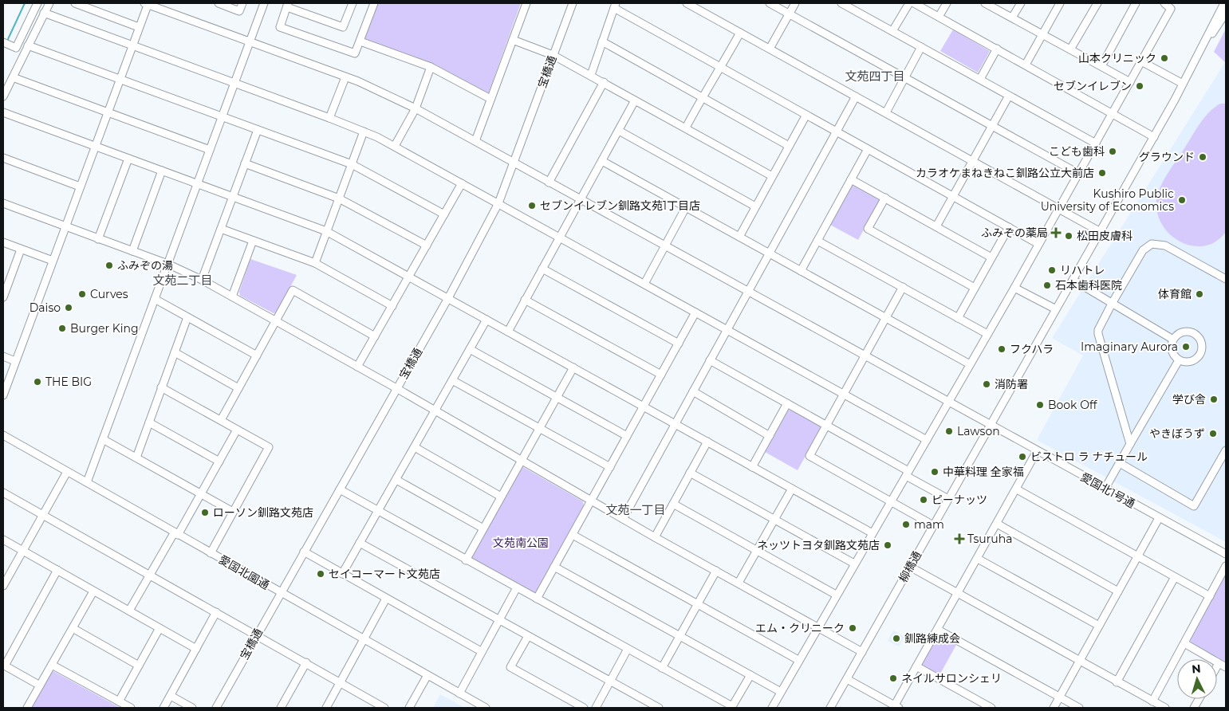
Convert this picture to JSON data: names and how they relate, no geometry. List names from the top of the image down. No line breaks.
{"streets":{"street":["宝橋通","愛国北1号通","柳橋通","愛国北園通"]},"crossings":[["宝橋通","愛国北1号通"],["宝橋通","愛国北園通"],["愛国北1号通","柳橋通"]],"districts":["文苑四丁目","文苑二丁目","文苑一丁目"],"parks":["文苑南公園"],"places":{"other":["山本クリニック","セブンイレブン","こども歯科","グラウンド","カラオケまねきねこ釧路公立大前店","Kushiro Public University of Economics","セブンイレブン釧路文苑1丁目店","松田皮膚科","ふみぞの湯","リハトレ","石本歯科医院","Curves","体育館","Daiso","Burger King","Imaginary Aurora","フクハラ","THE BIG","消防署","学び舎","Book Off","Lawson","やきぼうず","ビストロ ラ ナチュール","中華料理 全家福","ピーナッツ","ローソン釧路文苑店","mam","ネッツトヨタ釧路文苑店","セイコーマート文苑店","エム・クリニーク","釧路練成会","ネイルサロンシェリ"],"health":["ふみぞの薬局","Tsuruha"]},"north":"top"}
